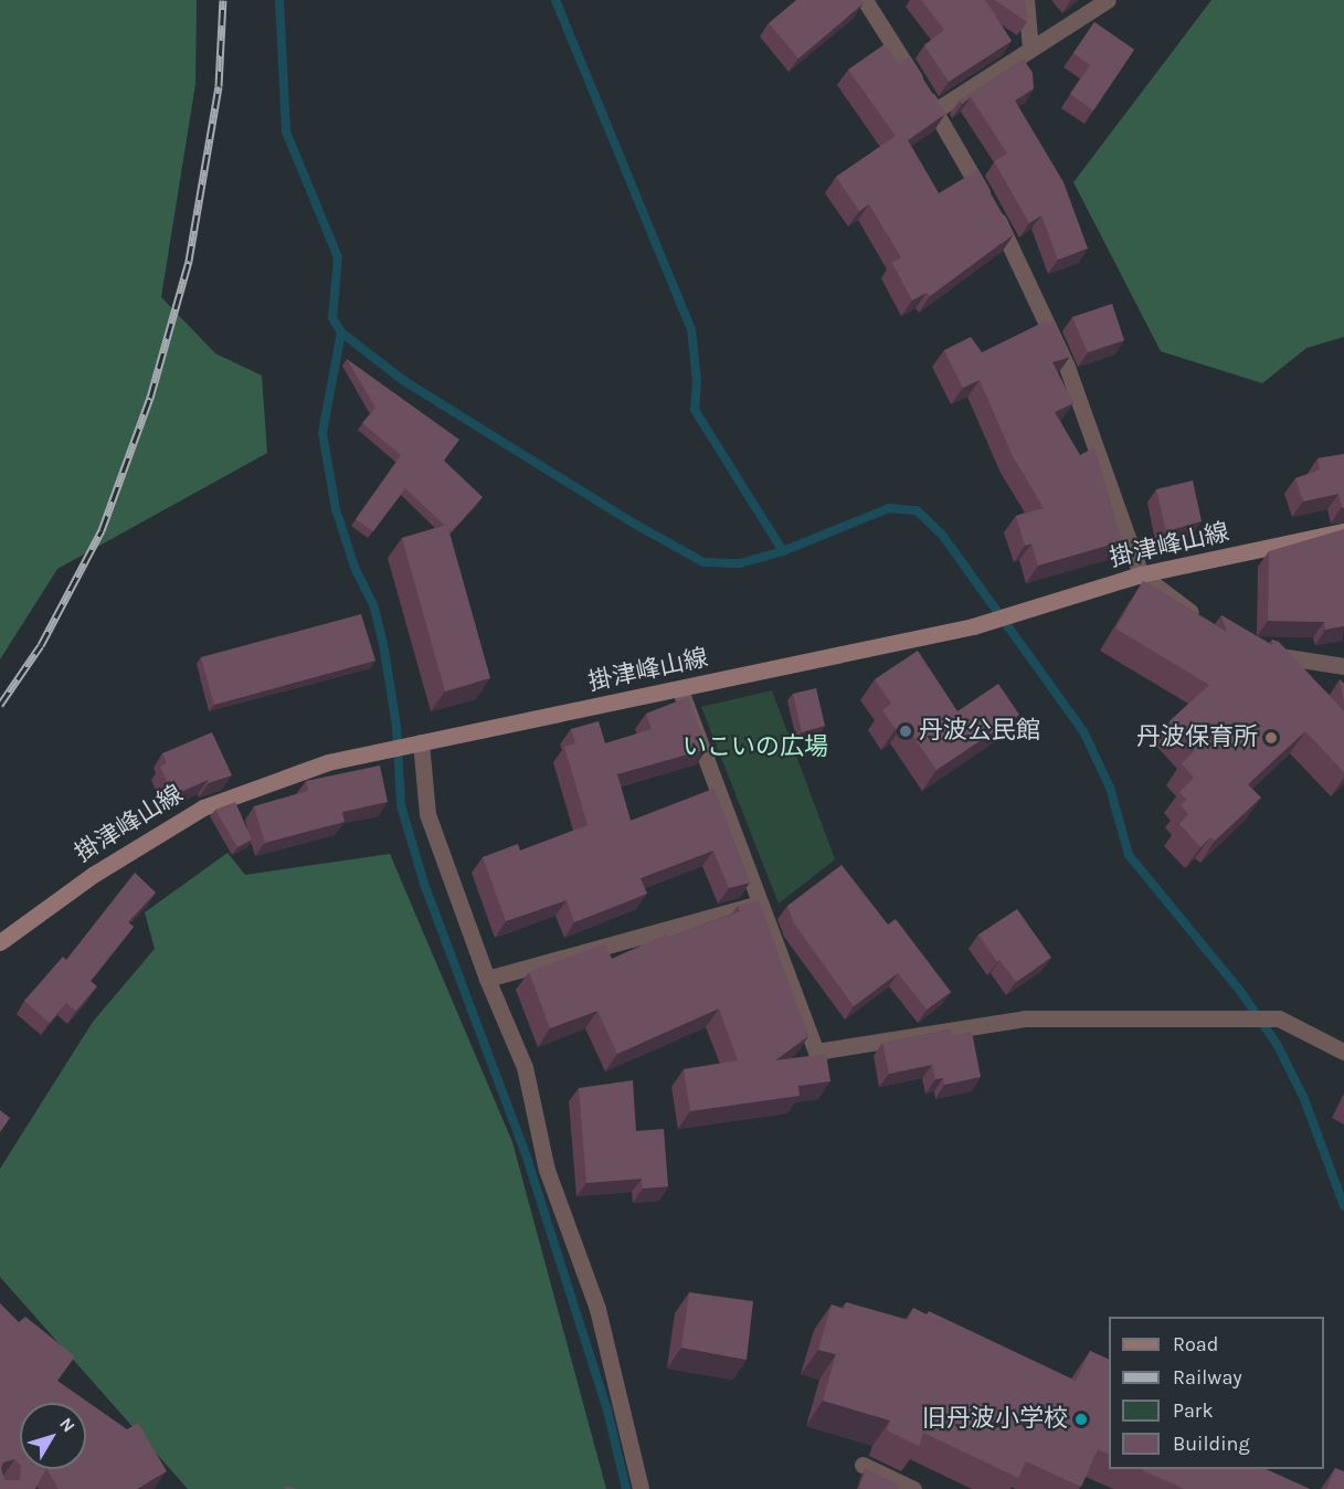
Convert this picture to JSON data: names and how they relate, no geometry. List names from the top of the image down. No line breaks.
{"streets":{"main road":["掛津峰山線"]},"parks":["いこいの広場"],"places":["丹波公民館","丹波保育所","旧丹波小学校"],"legend":["Road","Railway","Park","Building"],"north":"top right"}
